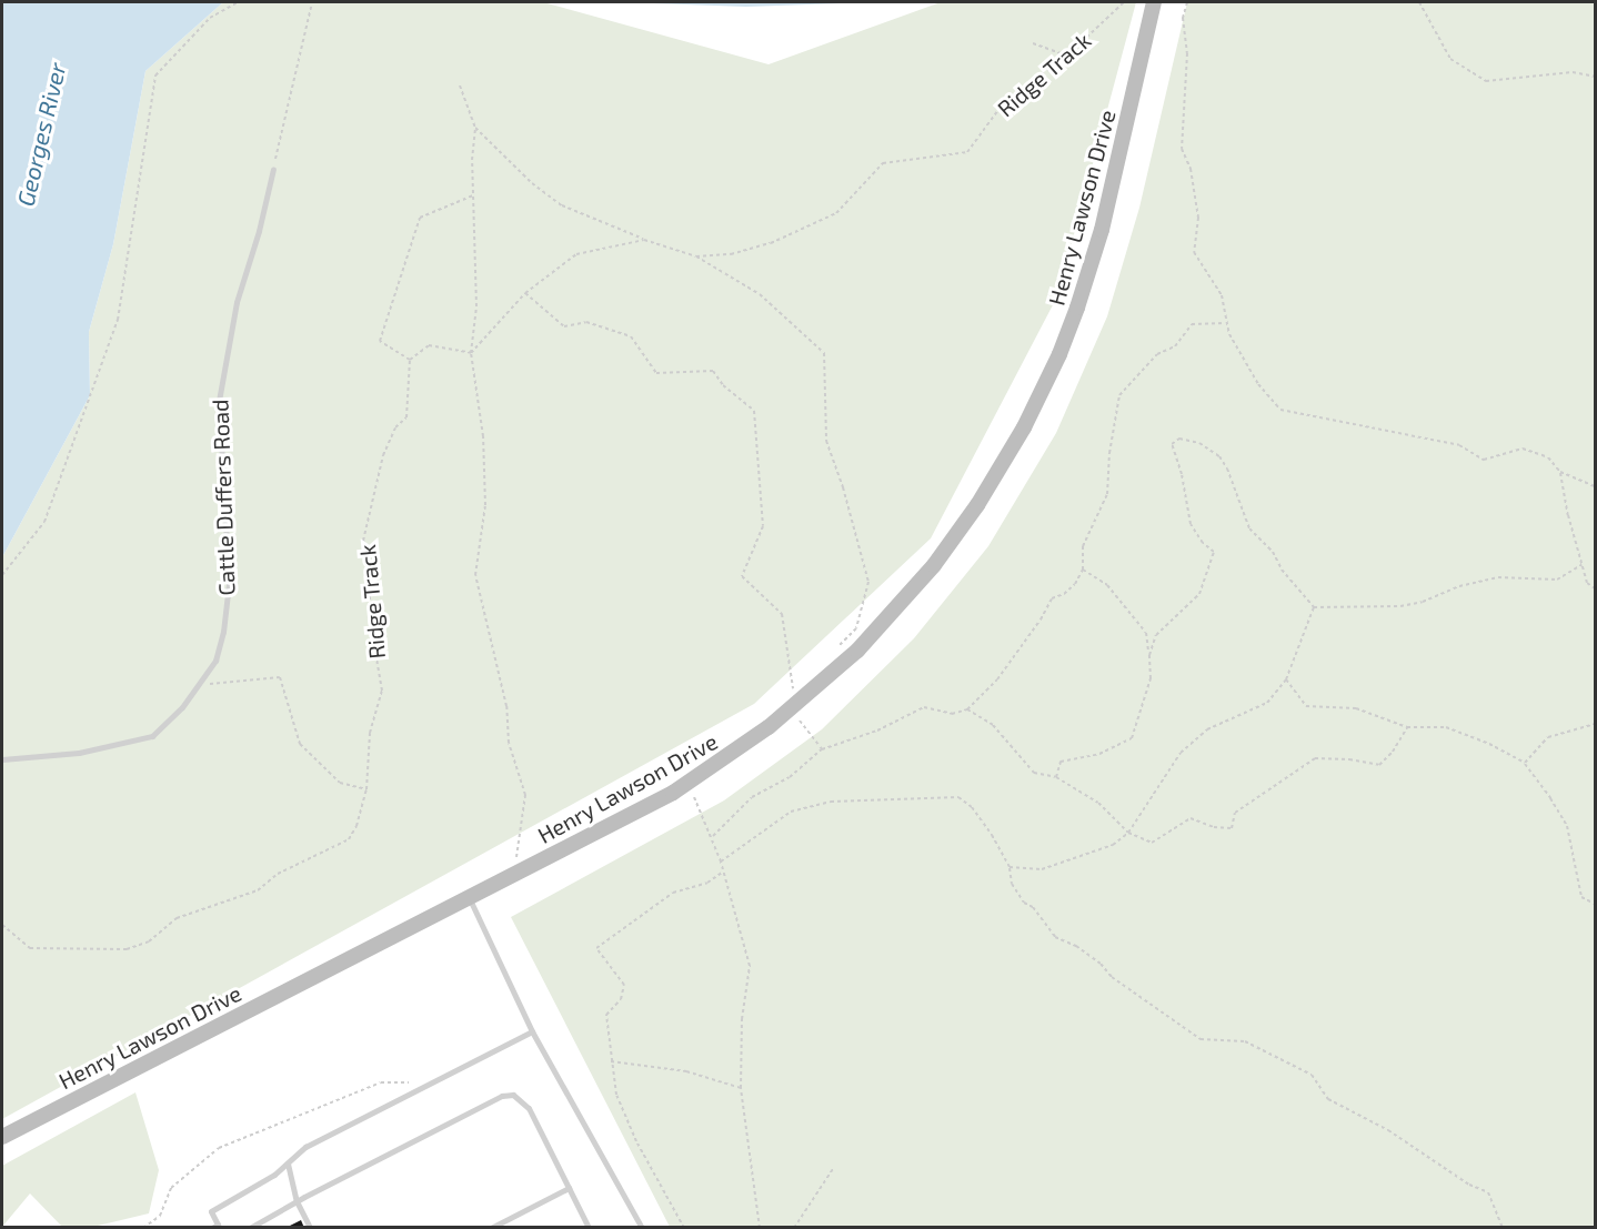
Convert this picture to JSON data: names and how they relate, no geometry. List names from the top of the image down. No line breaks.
{"streets":{"main road":["Henry Lawson Drive"],"lane":["Cattle Duffers Road"],"path":["Ridge Track"]},"water":["Georges River"]}
